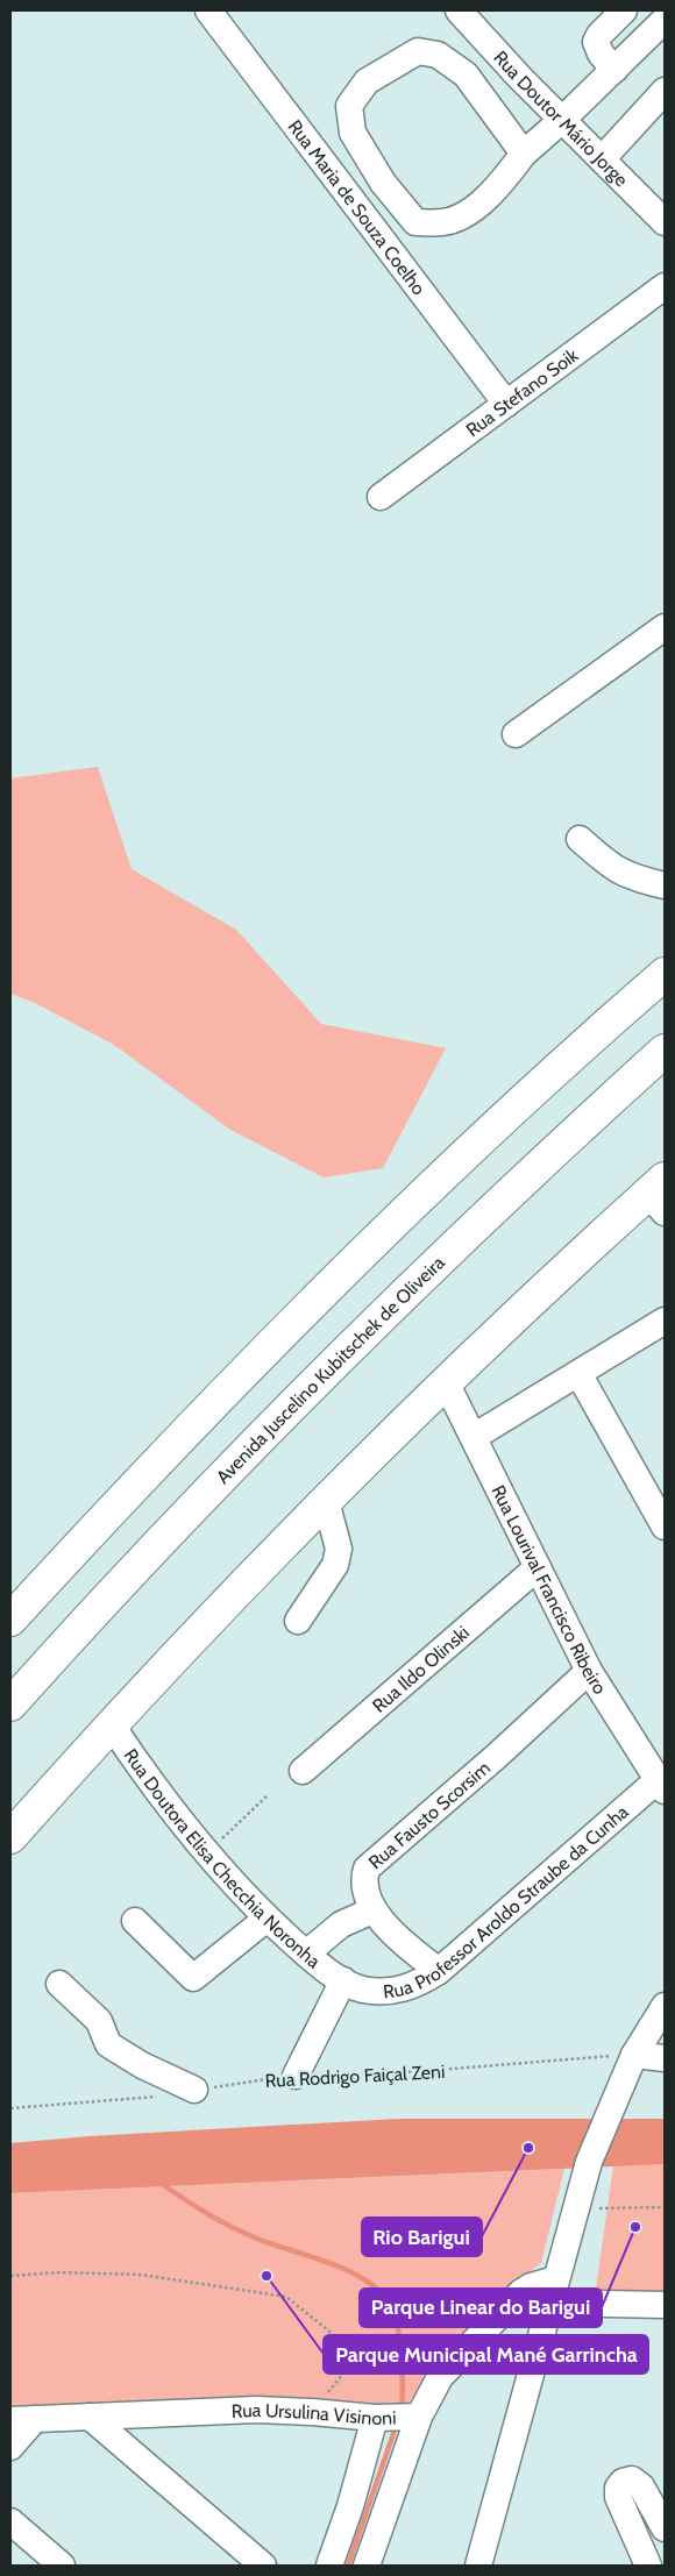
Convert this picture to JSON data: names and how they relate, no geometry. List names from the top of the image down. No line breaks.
{"streets":{"main road":["Avenida Juscelino Kubitschek de Oliveira"],"street":["Rua Doutor Mário Jorge","Rua Maria de Souza Coelho","Rua Stefano Soik","Rua Lourival Francisco Ribeiro","Rua Ildo Olinski","Rua Fausto Scorsim","Rua Doutora Elisa Checchia Noronha","Rua Professor Aroldo Straube da Cunha","Rua Ursulina Visinoni"],"path":["Rua Rodrigo Faiçal Zeni"]},"crossings":[["Rua Maria de Souza Coelho","Rua Stefano Soik"],["Rua Lourival Francisco Ribeiro","Rua Ildo Olinski"],["Rua Lourival Francisco Ribeiro","Rua Fausto Scorsim"],["Rua Lourival Francisco Ribeiro","Rua Professor Aroldo Straube da Cunha"],["Rua Fausto Scorsim","Rua Professor Aroldo Straube da Cunha"],["Rua Doutora Elisa Checchia Noronha","Rua Professor Aroldo Straube da Cunha"]],"places":["Rio Barigui","Parque Linear do Barigui","Parque Municipal Mané Garrincha"]}
